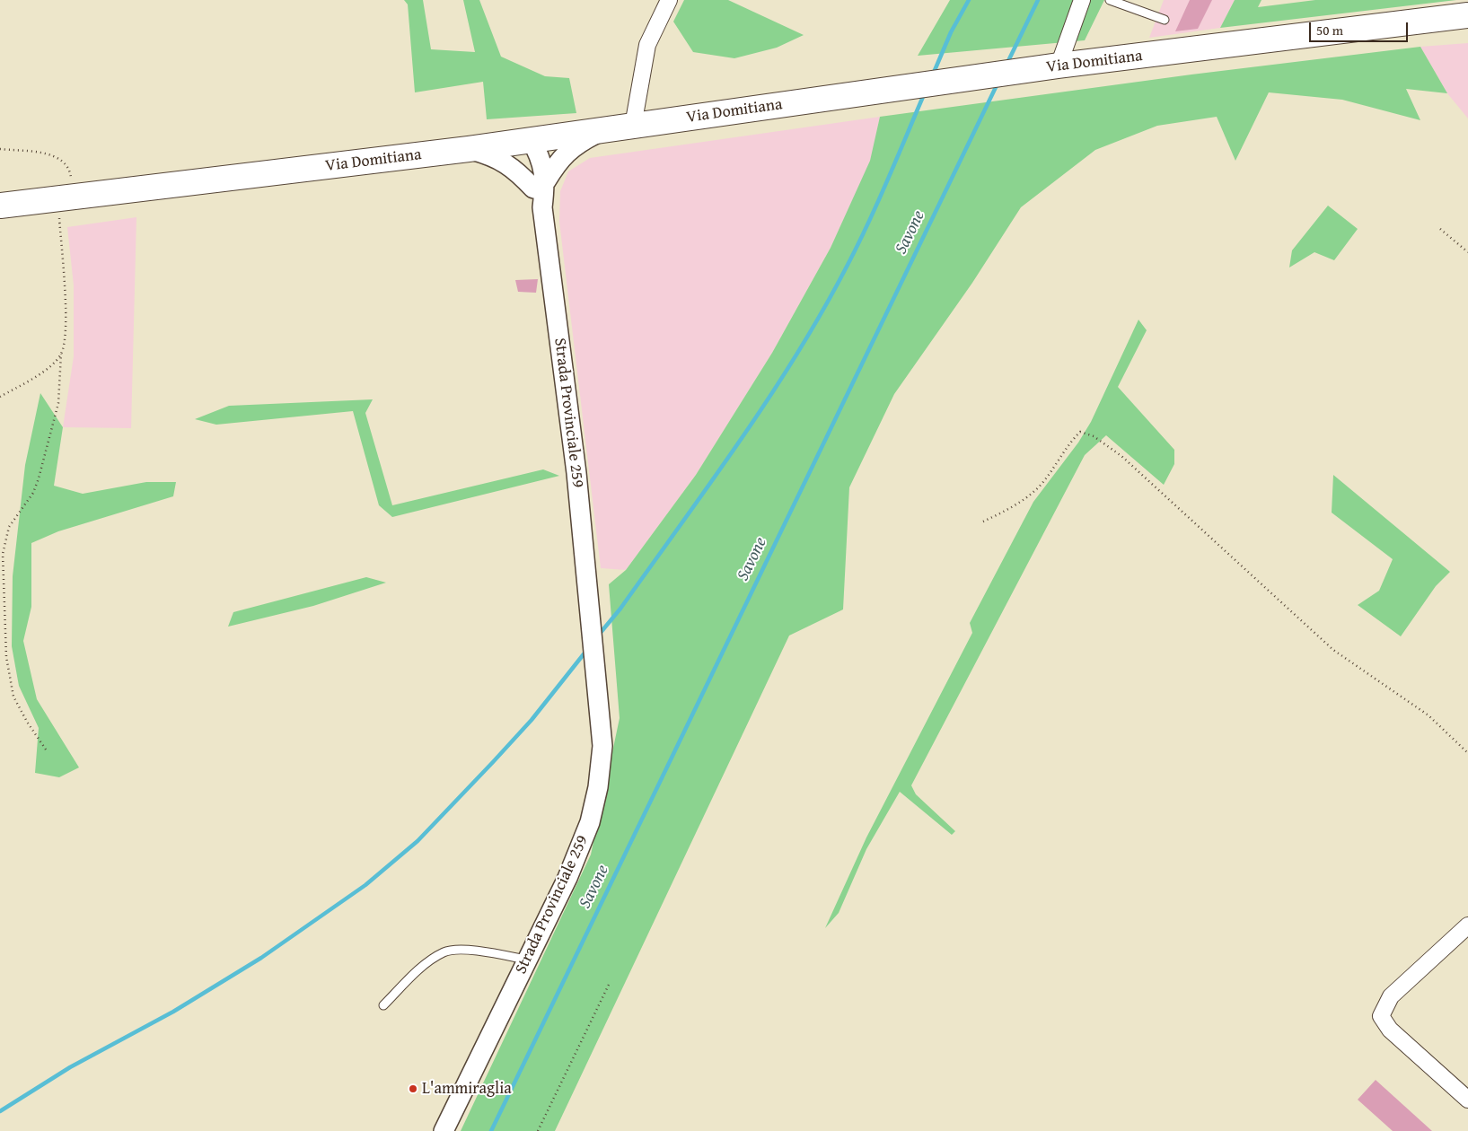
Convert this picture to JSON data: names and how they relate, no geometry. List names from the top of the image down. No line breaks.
{"streets":{"main road":["Via Domitiana"],"street":["Strada Provinciale 259"]},"crossings":[["Via Domitiana","Strada Provinciale 259"]],"water":["Savone"],"places":["L'ammiraglia"],"scale_bar":"50 m"}
